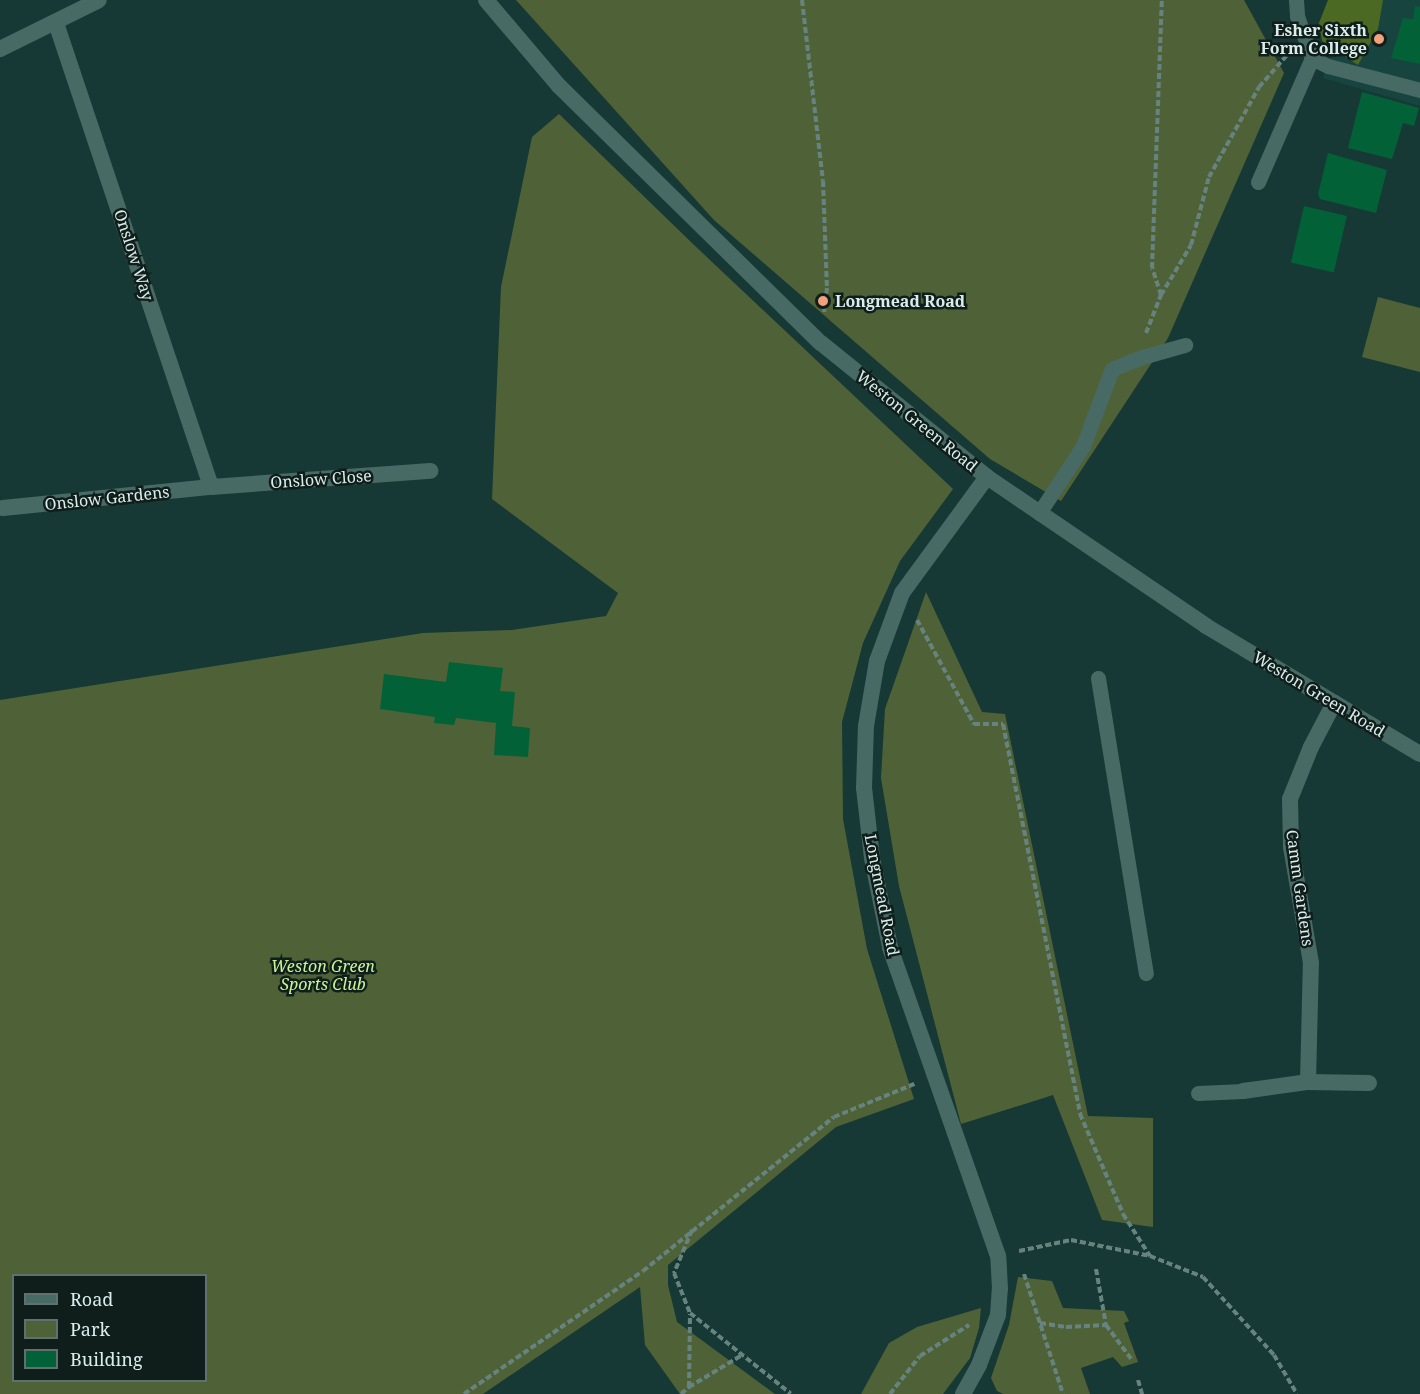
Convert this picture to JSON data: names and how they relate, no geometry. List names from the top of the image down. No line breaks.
{"streets":{"street":["Onslow Way","Weston Green Road","Onslow Close","Onslow Gardens","Camm Gardens","Longmead Road"]},"crossings":[["Onslow Way","Onslow Close"],["Onslow Way","Onslow Gardens"],["Weston Green Road","Camm Gardens"],["Weston Green Road","Longmead Road"],["Onslow Close","Onslow Gardens"]],"parks":["Weston Green Sports Club"],"places":["Esher Sixth Form College","Longmead Road"],"legend":["Road","Park","Building"]}
